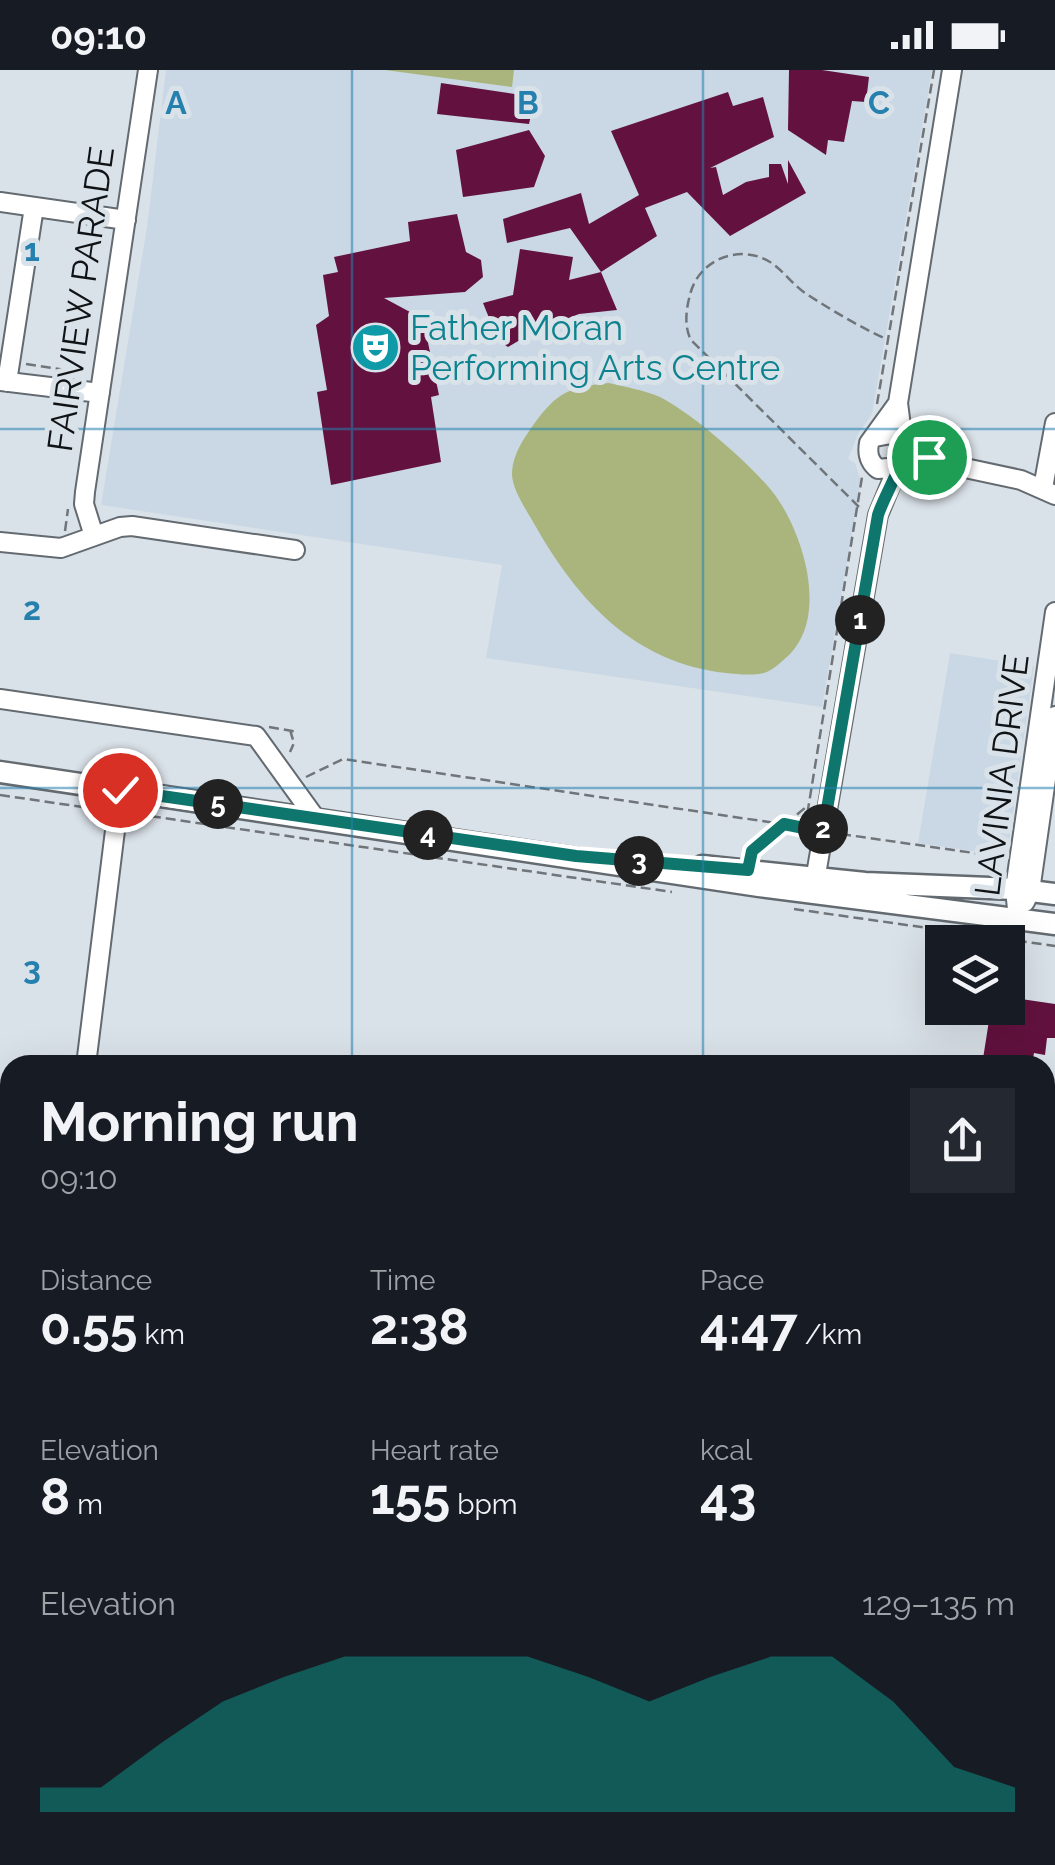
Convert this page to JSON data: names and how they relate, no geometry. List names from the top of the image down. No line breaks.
{"streets":{"street":["FAIRVIEW PARADE","LAVINIA DRIVE"]},"places":{"theatre":["Father Moran Performing Arts Centre"]},"page":{"status":"09:10","pins":["1","5","2","4","3"],"heading":["Morning run","09:10"],"stats":[["Distance","0.55 km"],["Time","2:38"],["Pace","4:47 /km"],["Elevation","8 m"],["Heart rate","155 bpm"],["kcal","43"]],"chart":["Elevation","129–135 m"]},"grid":{"columns":["A","B","C"],"rows":["1","2","3"]}}
